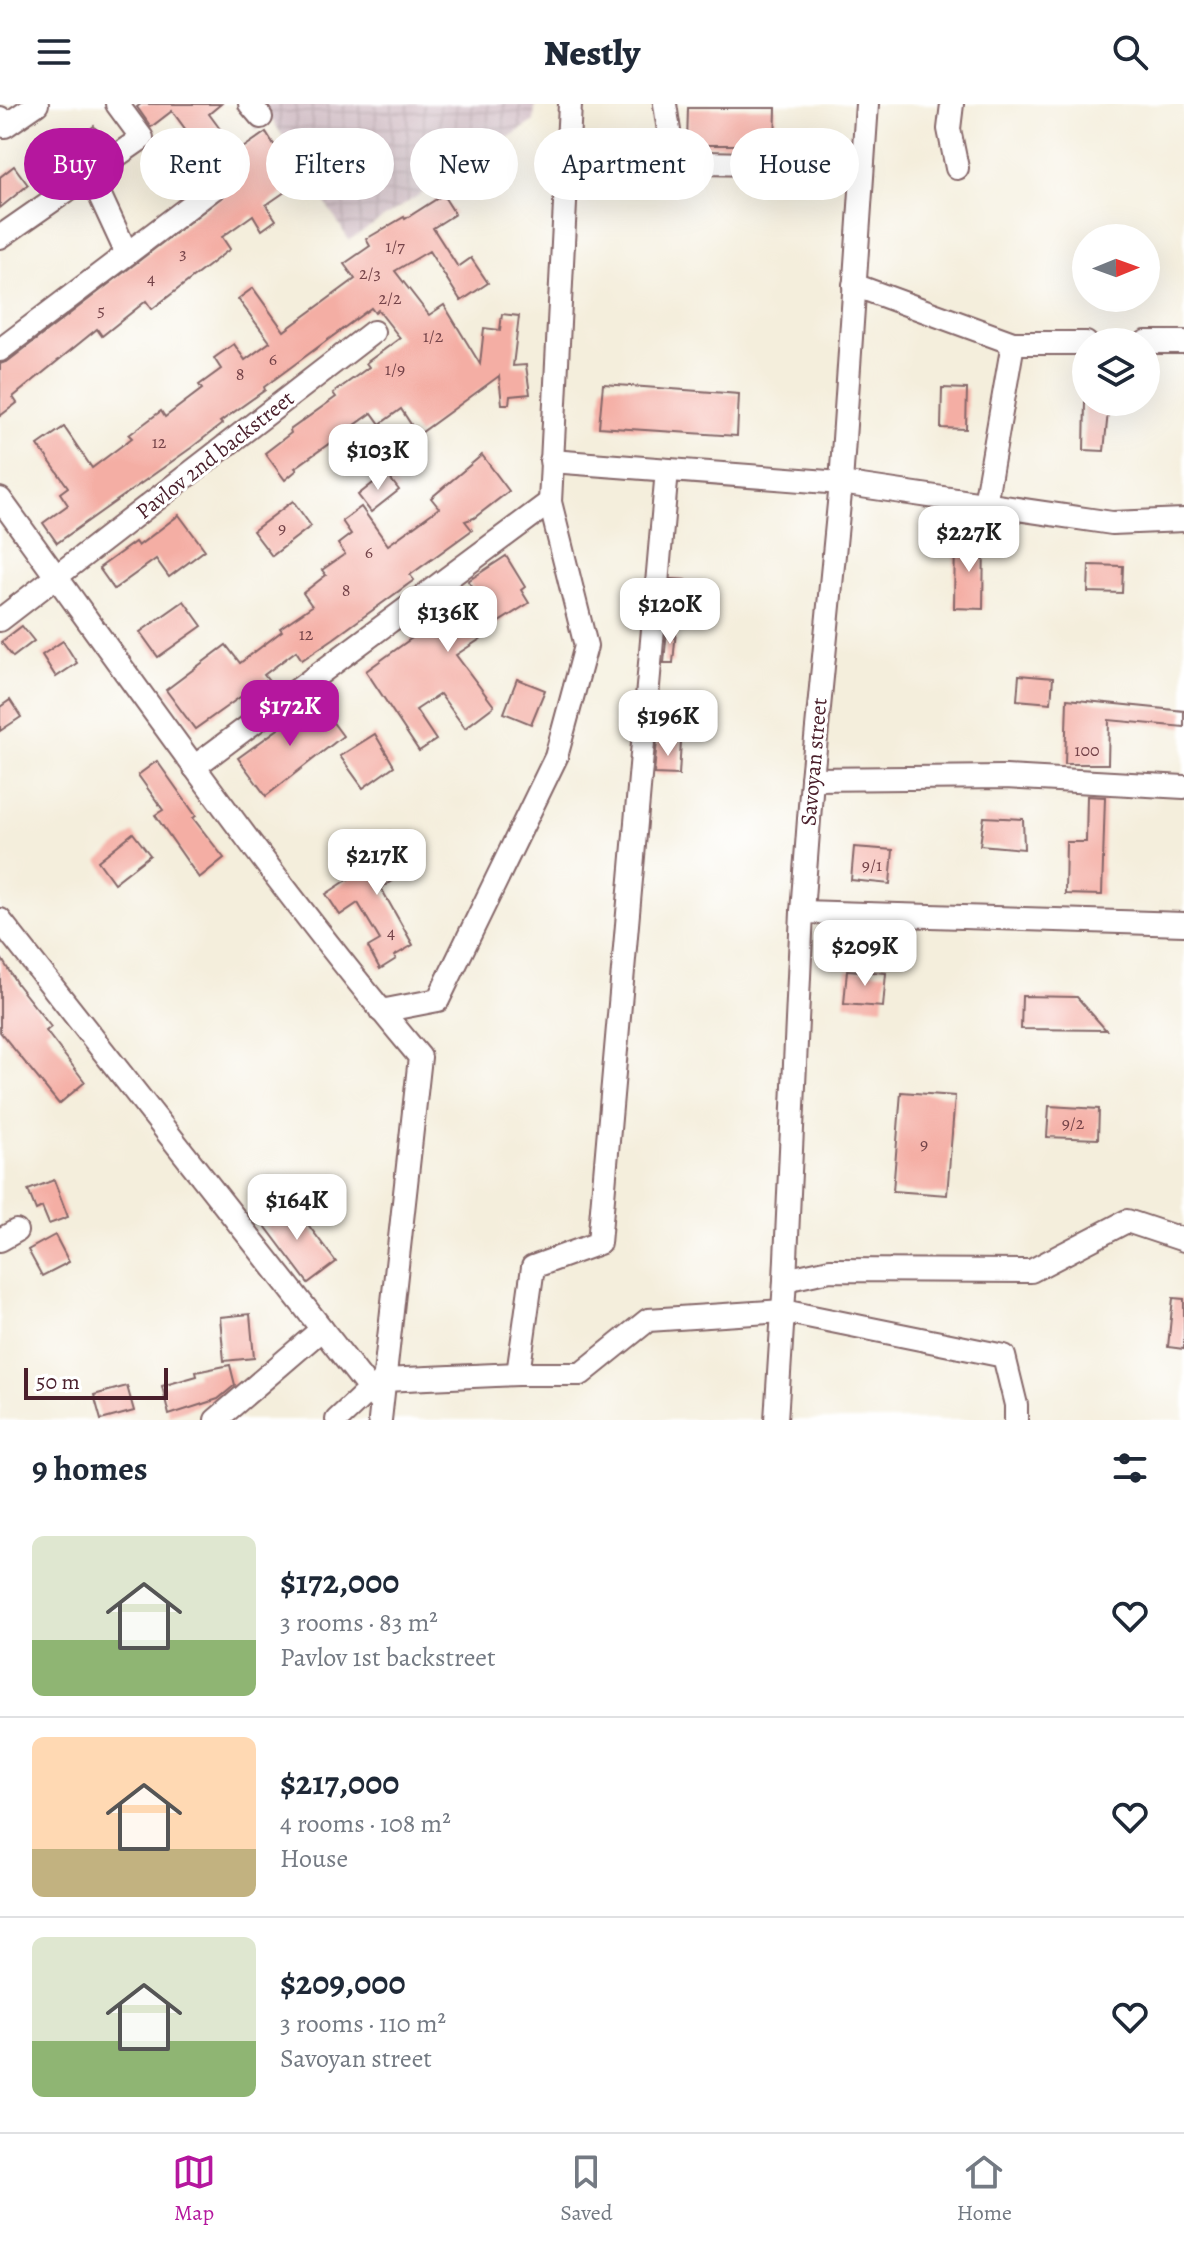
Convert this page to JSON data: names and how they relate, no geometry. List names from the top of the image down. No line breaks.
{"streets":{"street":["Pavlov 2nd backstreet","Savoyan street"]},"house_numbers":["1/7","3","2/3","4","2/2","5","1/2","6","1/9","8","12","9","6","8","12","100","9/1","4","9/2","9"],"scale_bar":"50 m","north":"right","page":{"header":"Nestly","chip":["Buy","Rent","Filters","New","Apartment","House"],"price":["$103K","$227K","$120K","$136K","$172K","$196K","$217K","$209K","$164K"],"scale":"50 m","heading":"9 homes","list":[{"name":"$172,000","note":"3 rooms · 83 m² · Pavlov 1st backstreet"},{"name":"$217,000","note":"4 rooms · 108 m² · House"},{"name":"$209,000","note":"3 rooms · 110 m² · Savoyan street"}],"tabs":["Map","Saved","Home"]}}
